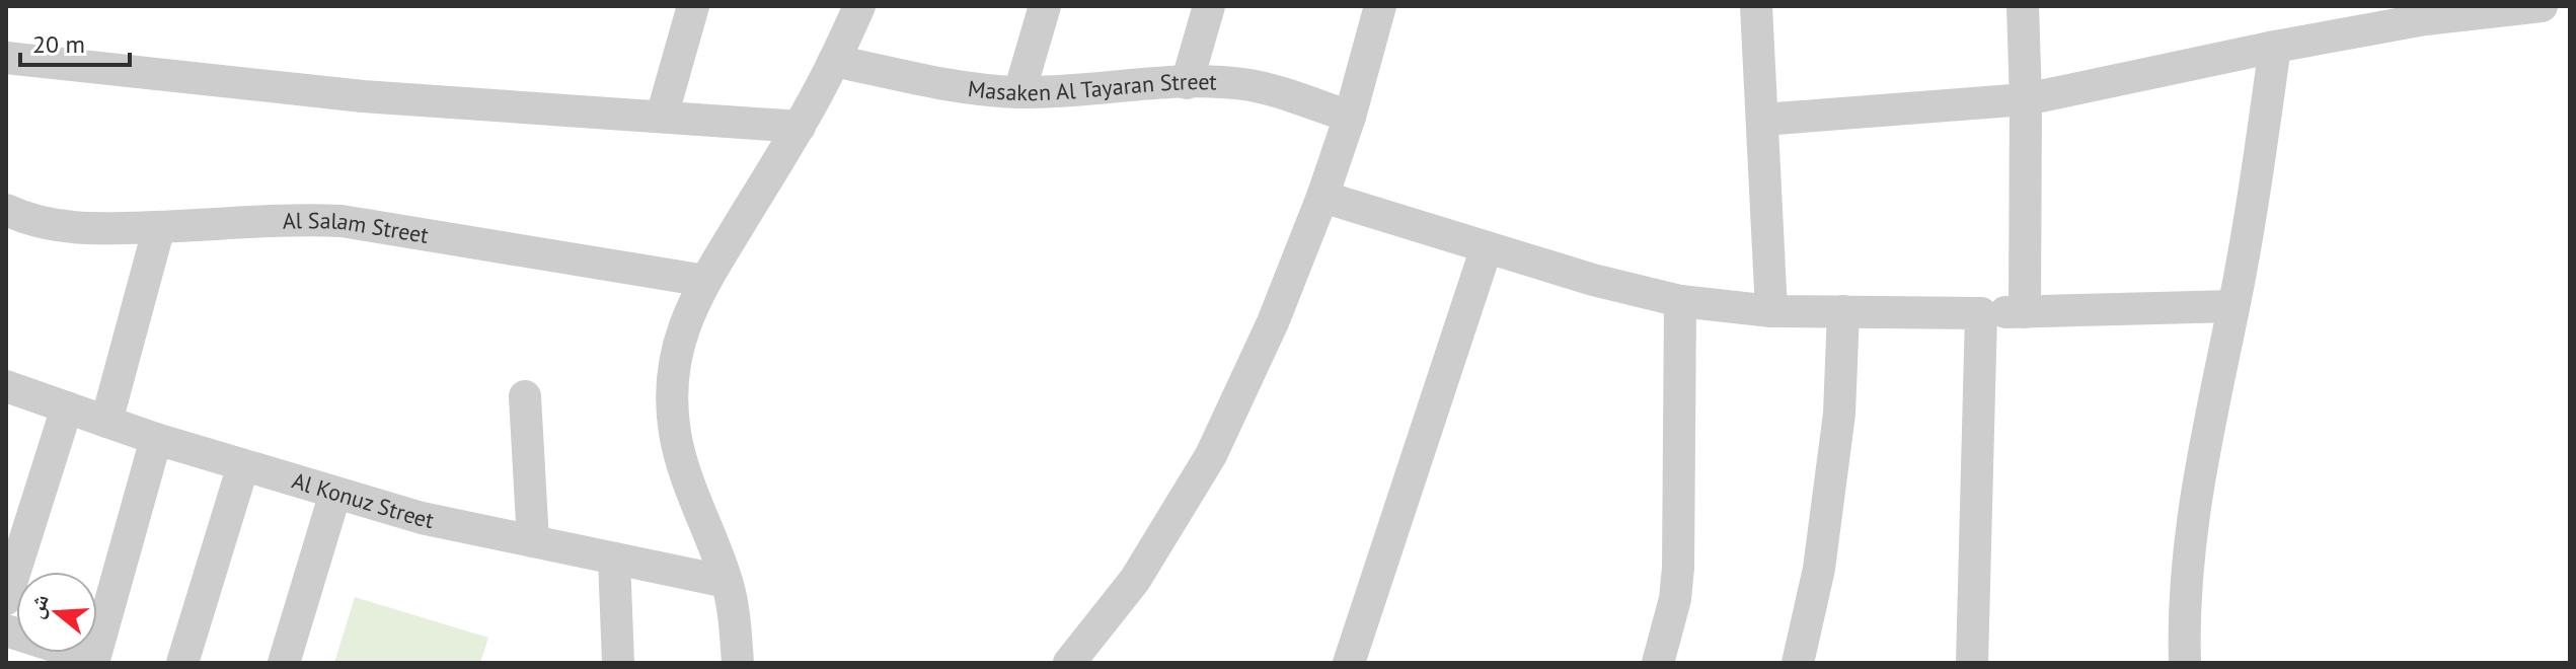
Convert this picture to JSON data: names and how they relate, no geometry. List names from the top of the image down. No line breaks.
{"streets":{"street":["Masaken Al Tayaran Street","Al Salam Street","Al Konuz Street"]},"scale_bar":"20 m","north":"left"}
